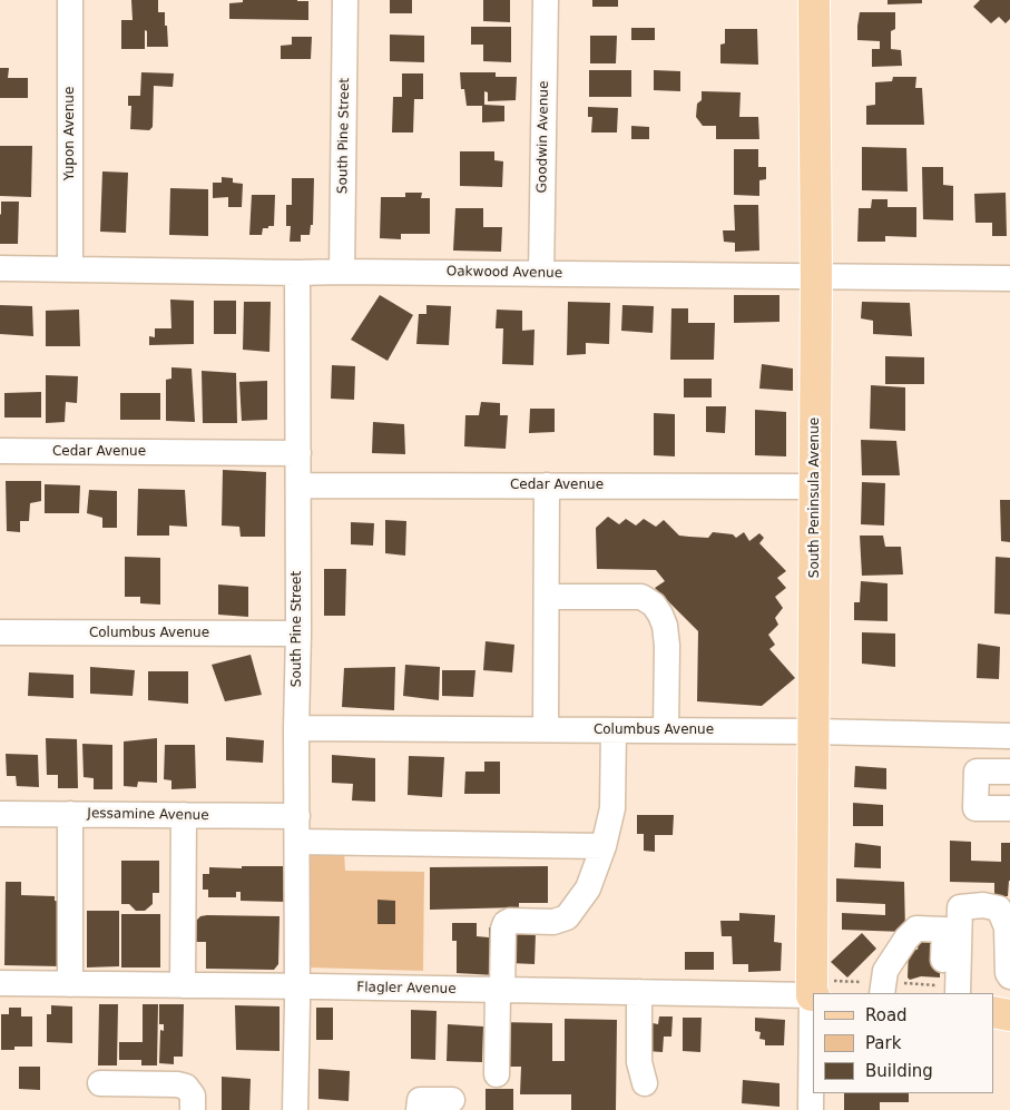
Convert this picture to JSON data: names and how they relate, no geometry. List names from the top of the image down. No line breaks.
{"streets":{"main road":["South Peninsula Avenue"],"street":["Yupon Avenue","South Pine Street","Goodwin Avenue","Oakwood Avenue","Cedar Avenue","Columbus Avenue","Jessamine Avenue","Flagler Avenue"]},"crossings":[["Yupon Avenue","Oakwood Avenue"],["South Pine Street","Oakwood Avenue"],["South Pine Street","Cedar Avenue"],["South Pine Street","Columbus Avenue"],["South Pine Street","Jessamine Avenue"],["South Pine Street","Flagler Avenue"],["Goodwin Avenue","Oakwood Avenue"],["Oakwood Avenue","South Peninsula Avenue"],["Cedar Avenue","South Peninsula Avenue"],["South Peninsula Avenue","Columbus Avenue"],["South Peninsula Avenue","Flagler Avenue"]],"legend":["Road","Park","Building"]}
